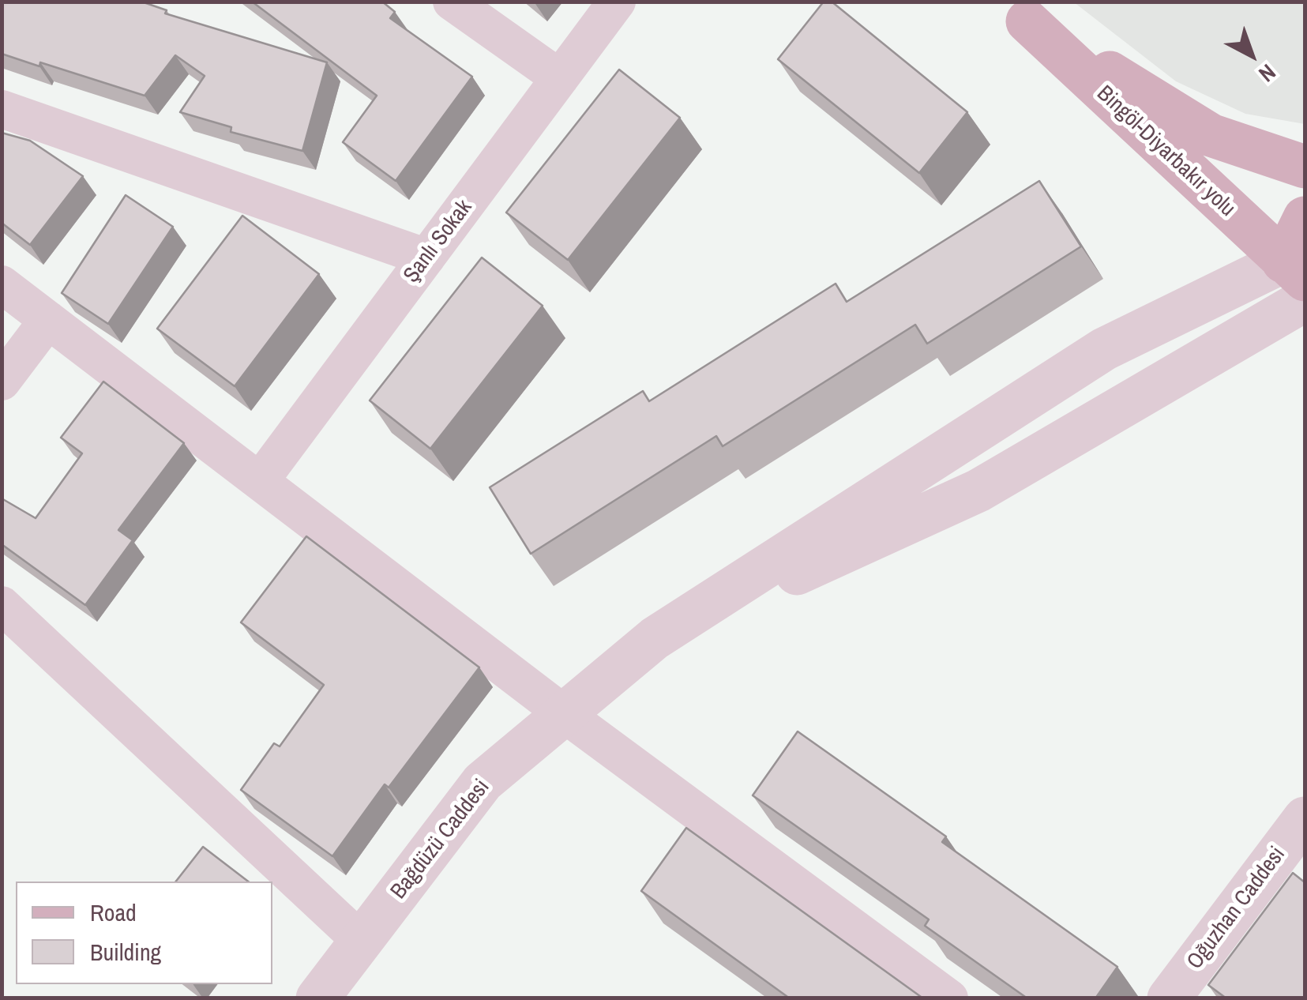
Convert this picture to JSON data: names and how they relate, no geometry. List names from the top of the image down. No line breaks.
{"streets":{"main road":["Bingöl-Diyarbakır yolu"],"street":["Şanlı Sokak","Bağdüzü Caddesi","Oğuzhan Caddesi"]},"legend":["Road","Building"],"north":"bottom right"}
